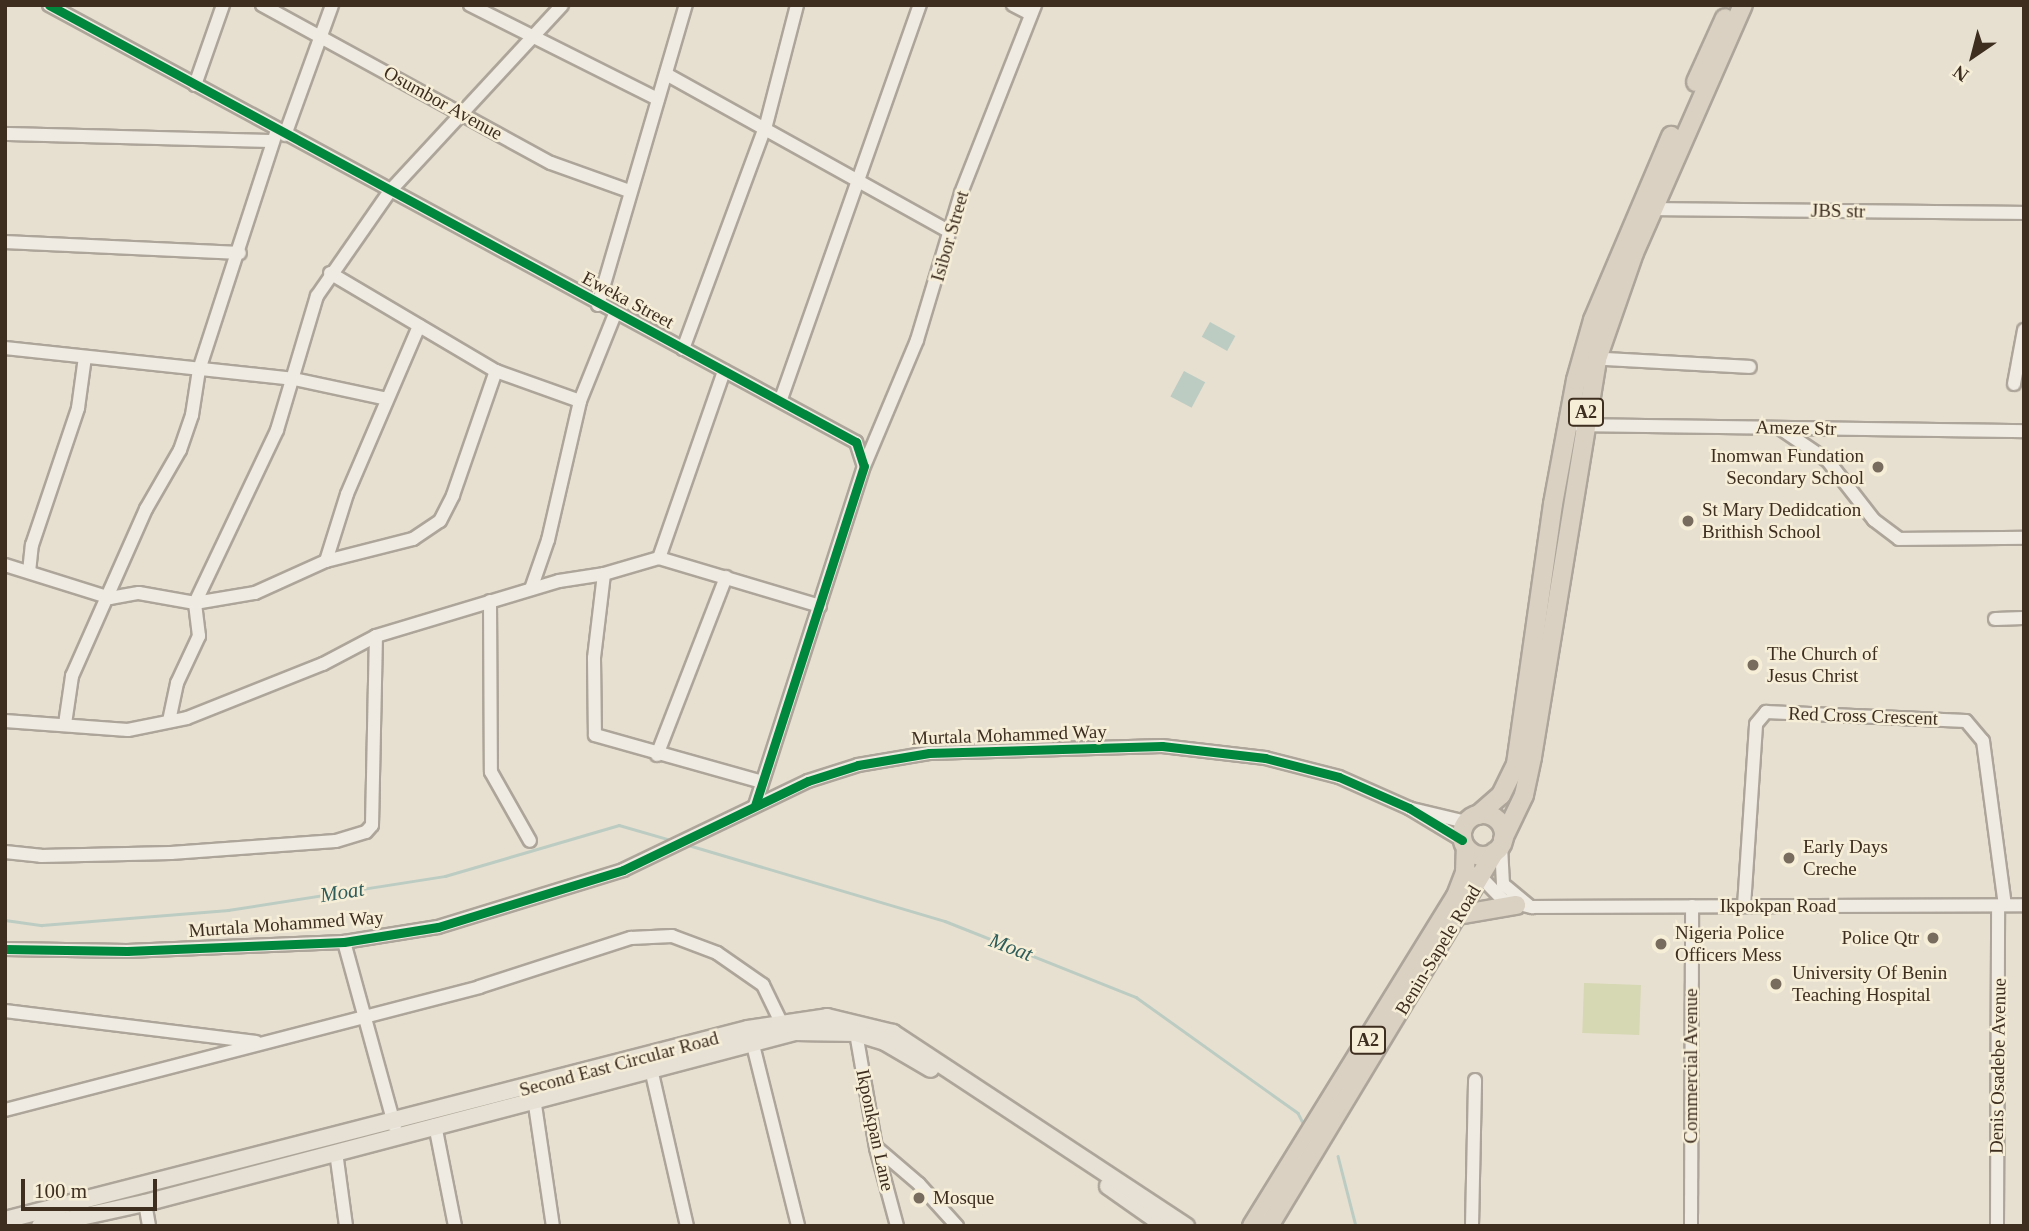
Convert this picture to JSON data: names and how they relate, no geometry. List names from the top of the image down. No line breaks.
{"streets":{"highway":["A2","Benin-Sapele Road"],"main road":["Second East Circular Road"],"street":["Osumbor Avenue","JBS str","Isibor Street","Eweka Street","Ameze Str","Red Cross Crescent","Murtala Mohammed Way","Ikpokpan Road","Commercial Avenue","Denis Osadebe Avenue","Ikponkpan Lane"]},"crossings":[["JBS str","A2"],["Isibor Street","Eweka Street"],["A2","Ameze Str"],["A2","Murtala Mohammed Way"],["A2","Benin-Sapele Road"],["Red Cross Crescent","Ikpokpan Road"],["Red Cross Crescent","Denis Osadebe Avenue"],["Murtala Mohammed Way","Benin-Sapele Road"],["Ikpokpan Road","Commercial Avenue"],["Ikpokpan Road","Denis Osadebe Avenue"],["Second East Circular Road","Ikponkpan Lane"]],"water":["Moat"],"places":["Inomwan Fundation Secondary School","St Mary Dedidcation Brithish School","The Church of Jesus Christ","Early Days Creche","Police Qtr","Nigeria Police Officers Mess","University Of Benin Teaching Hospital","Mosque"],"scale_bar":"100 m","north":"bottom left"}
